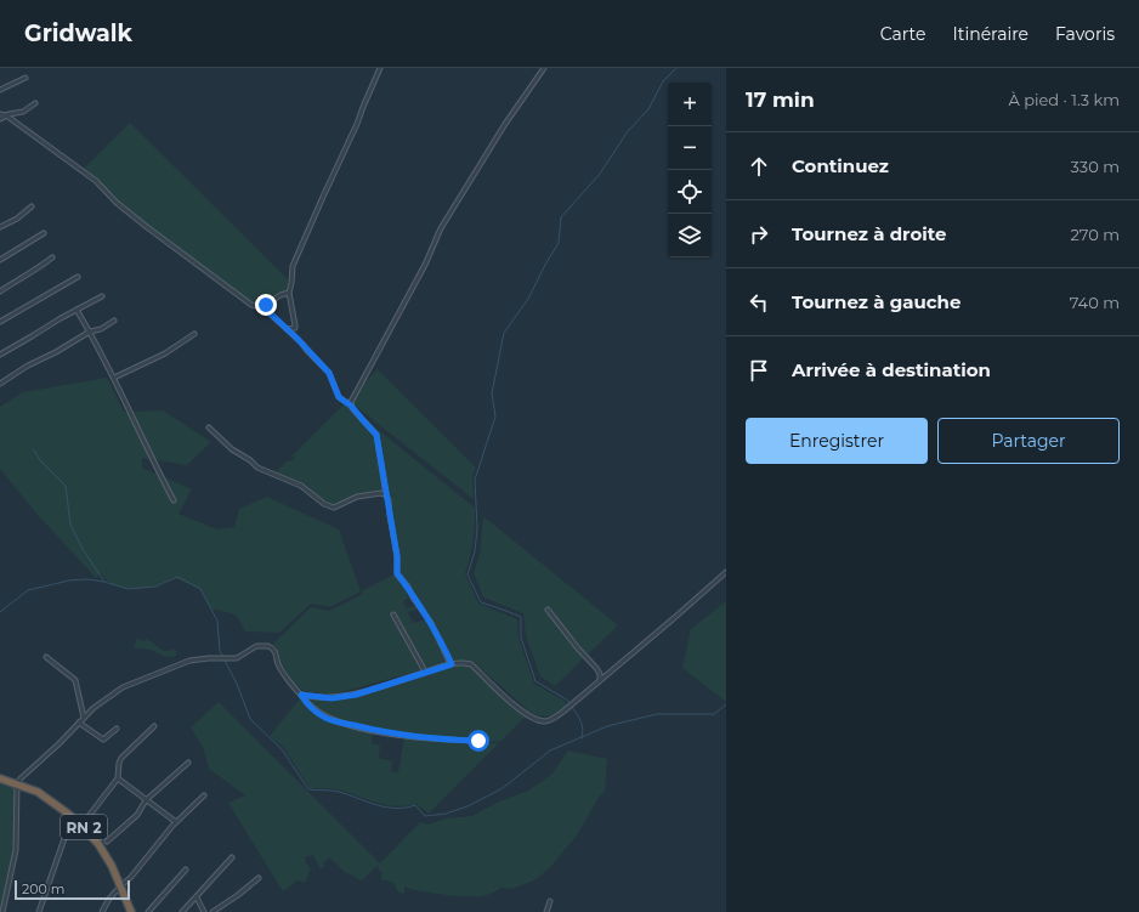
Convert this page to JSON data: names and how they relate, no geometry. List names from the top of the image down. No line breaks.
{"streets":{"highway":["RN 2"]},"scale_bar":"200 m","page":{"header":"Gridwalk","nav":["Carte","Itinéraire","Favoris"],"heading":["17 min","À pied · 1.3 km"],"map_buttons":["+","−"],"list":[["Continuez","330 m"],["Tournez à droite","270 m"],["Tournez à gauche","740 m"],"Arrivée à destination"],"buttons":["Enregistrer","Partager"],"scale":"200 m"}}
